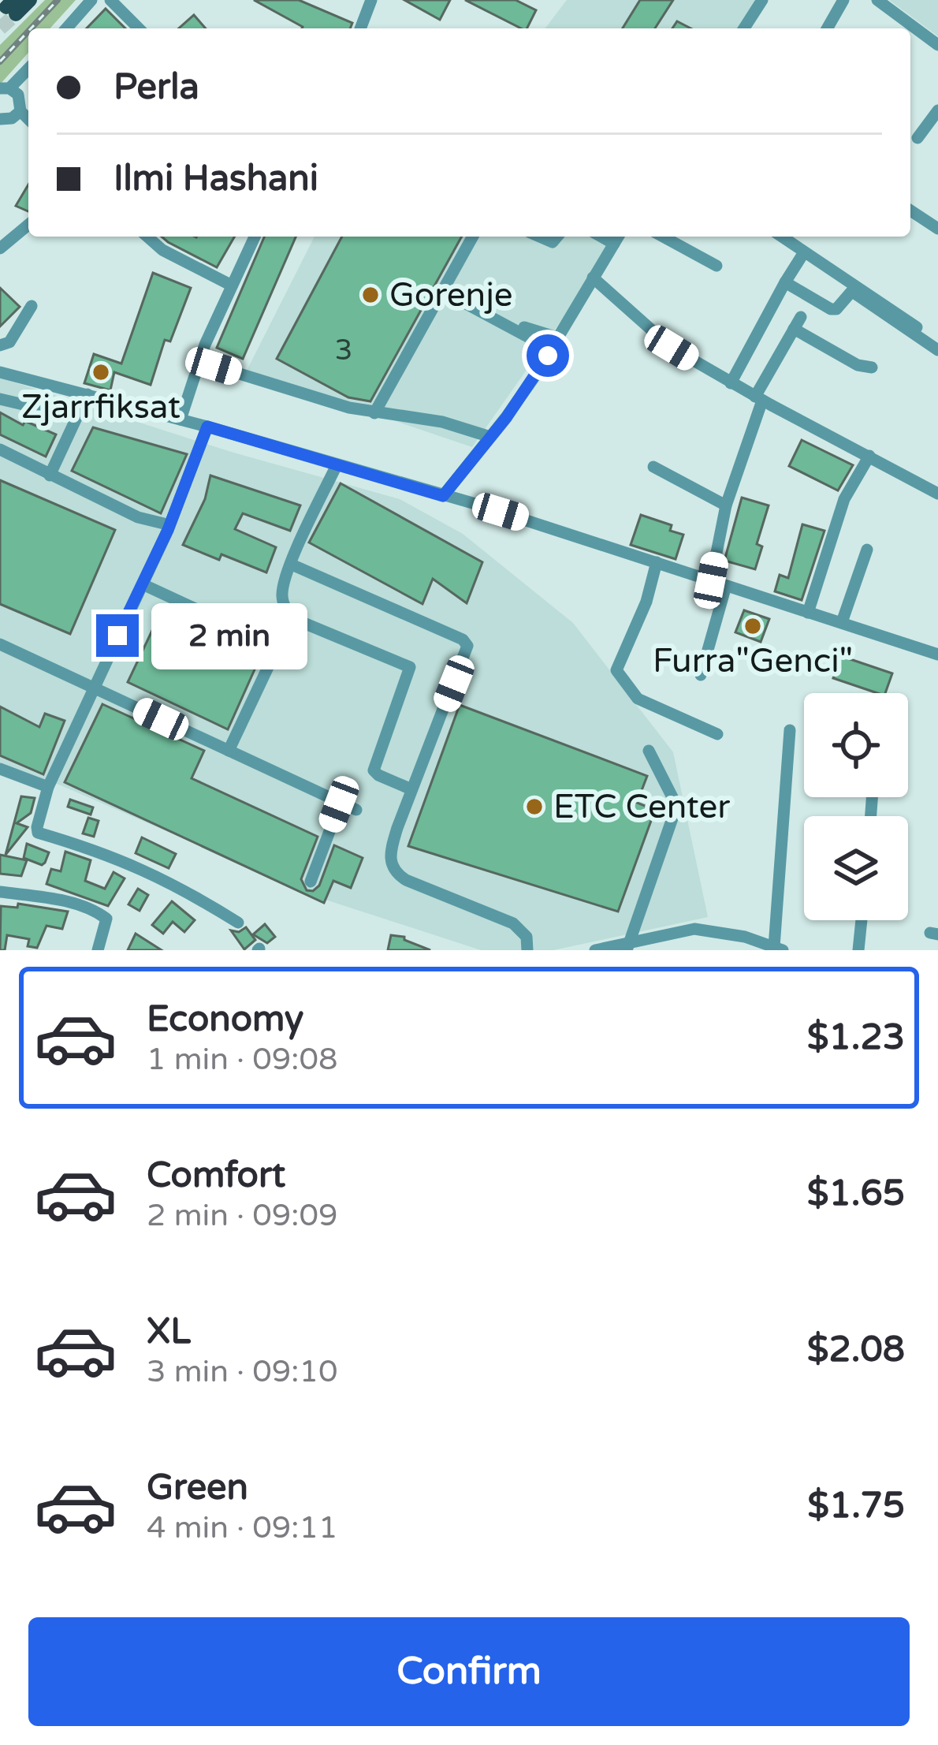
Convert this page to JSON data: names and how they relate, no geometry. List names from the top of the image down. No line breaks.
{"places":["Gorenje","Zjarrfiksat","Furra\"Genci\"","ETC Center"],"house_numbers":["3"],"page":{"banner":["Perla","Ilmi Hashani"],"bubble":"2 min","list":[{"name":"Economy","note":"1 min · 09:08","value":"$1.23"},{"name":"Comfort","note":"2 min · 09:09","value":"$1.65"},{"name":"XL","note":"3 min · 09:10","value":"$2.08"},{"name":"Green","note":"4 min · 09:11","value":"$1.75"}],"buttons":"Confirm"}}
